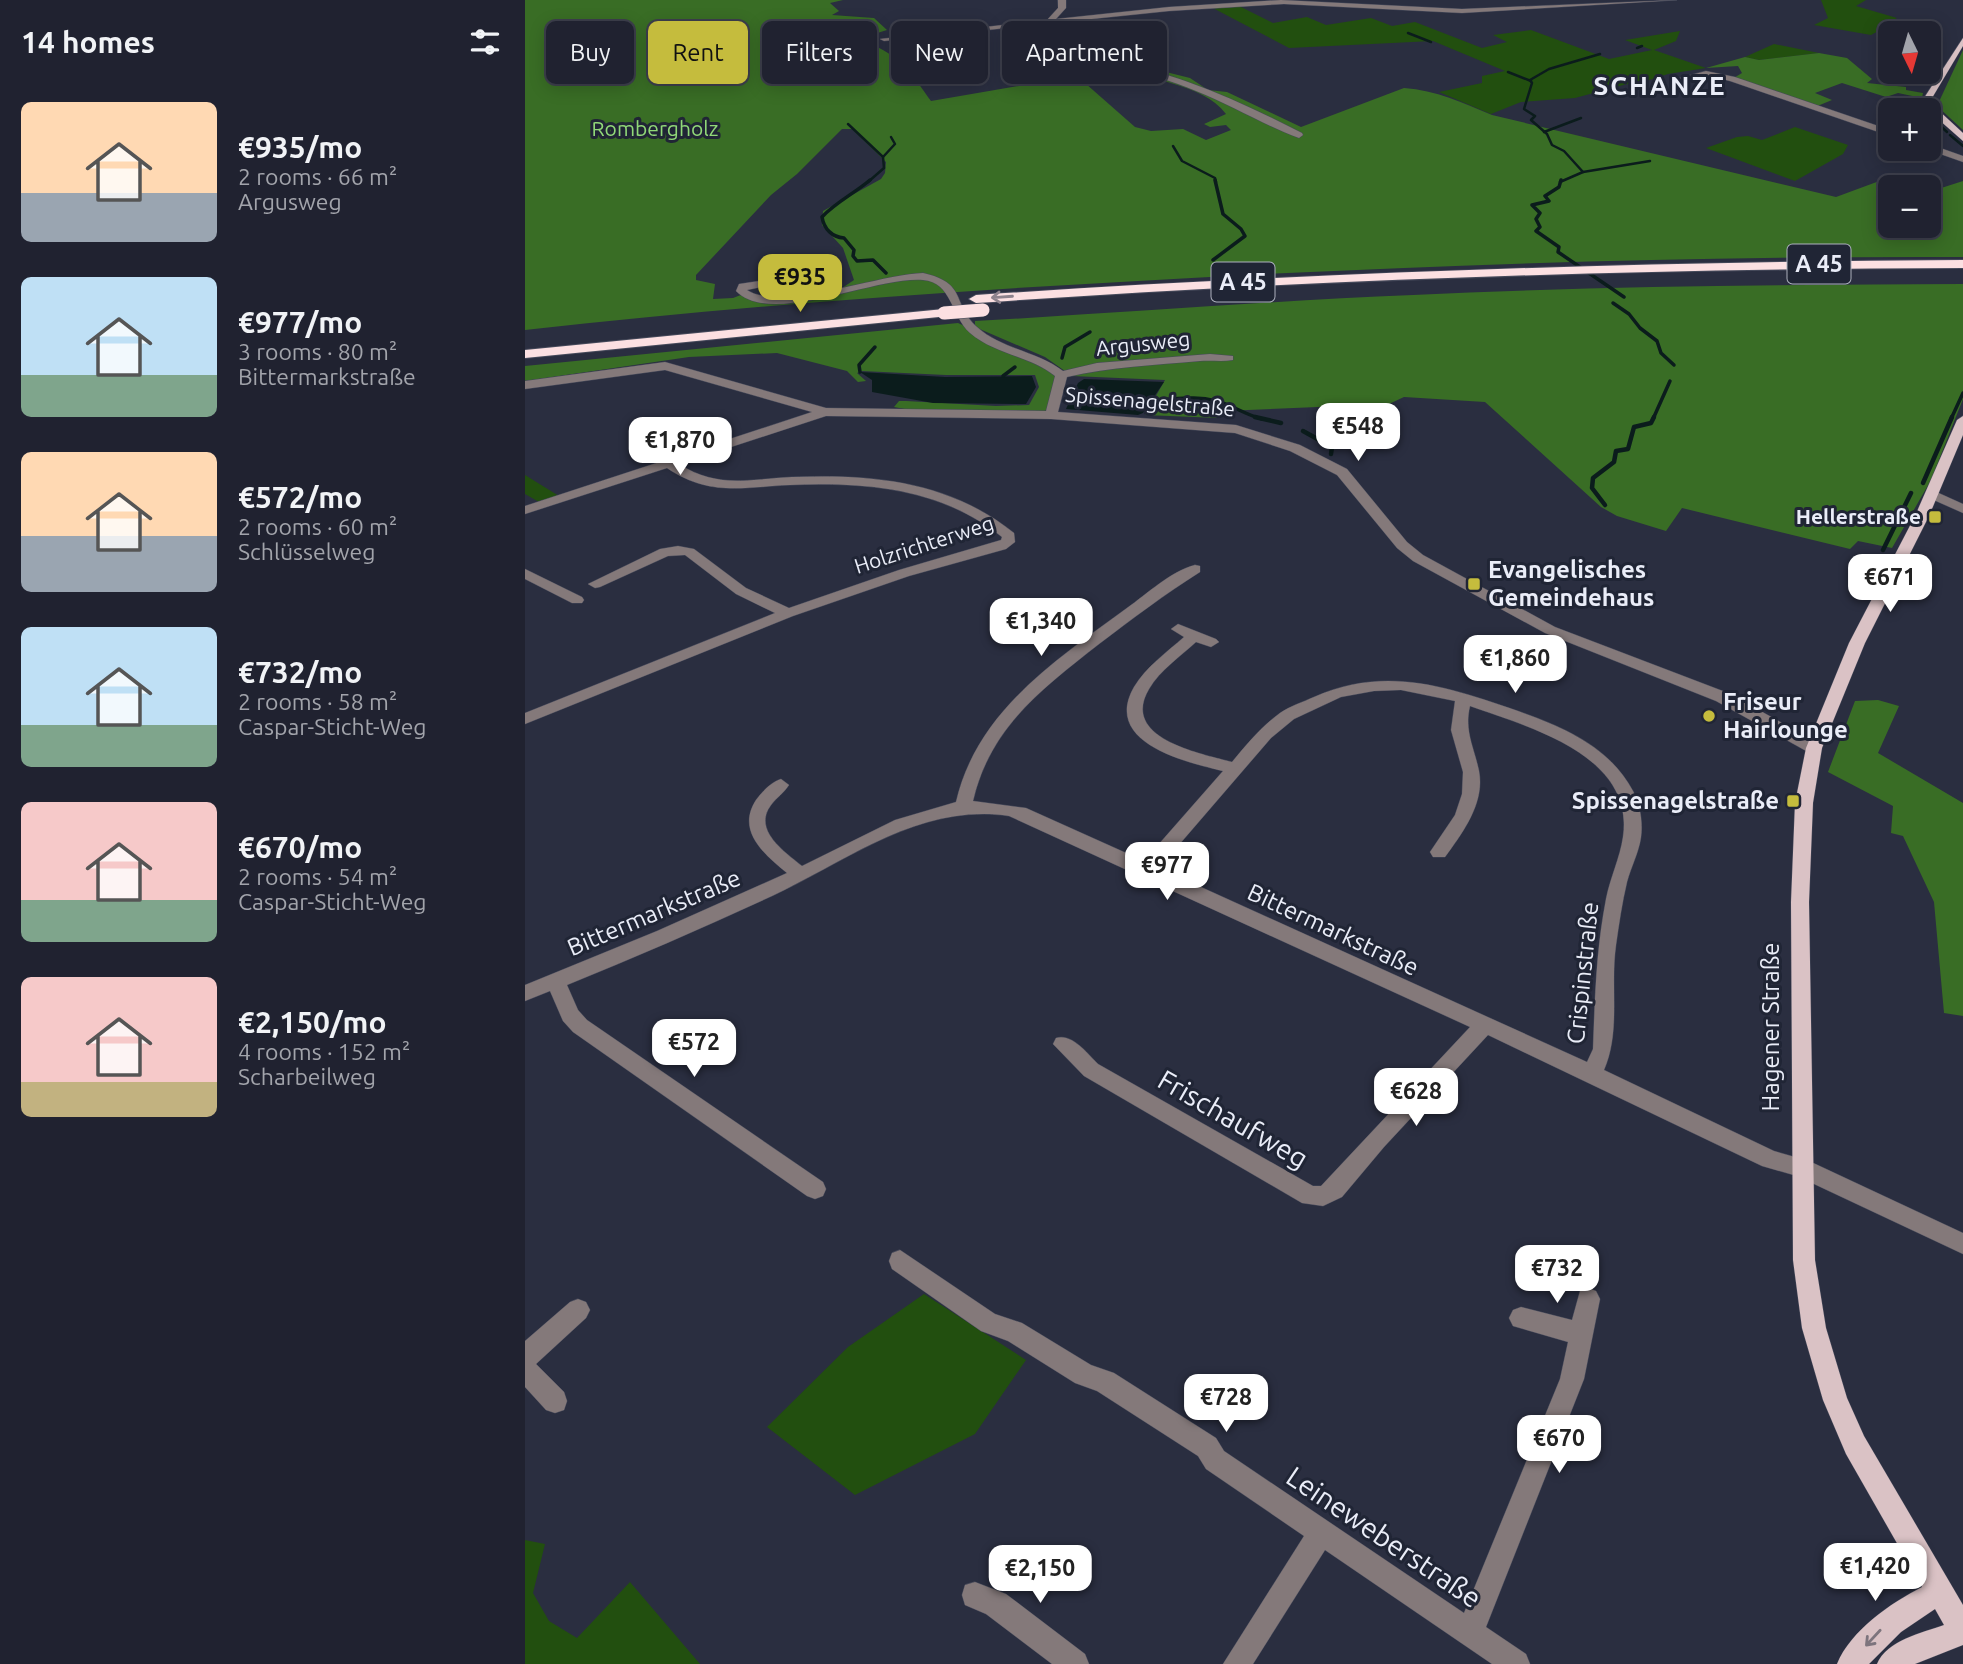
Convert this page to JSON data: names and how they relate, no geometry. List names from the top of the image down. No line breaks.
{"streets":{"highway":["A 45"],"main road":["Hagener Straße"],"street":["Argusweg","Spissenagelstraße","Holzrichterweg","Bittermarkstraße","Crispinstraße","Frischaufweg","Leineweberstraße"]},"crossings":[["Spissenagelstraße","Hagener Straße"],["Bittermarkstraße","Crispinstraße"],["Bittermarkstraße","Hagener Straße"],["Bittermarkstraße","Frischaufweg"]],"districts":["SCHANZE"],"parks":["Rombergholz"],"places":{"transit":["Hellerstraße","Evangelisches Gemeindehaus","Spissenagelstraße"],"other":["Friseur Hairlounge"]},"north":"bottom","page":{"heading":"14 homes","map_buttons":["+","−"],"chip":["Buy","Rent","Filters","New","Apartment"],"list":[{"name":"€935/mo","note":"2 rooms · 66 m² · Argusweg"},{"name":"€977/mo","note":"3 rooms · 80 m² · Bittermarkstraße"},{"name":"€572/mo","note":"2 rooms · 60 m² · Schlüsselweg"},{"name":"€732/mo","note":"2 rooms · 58 m² · Caspar-Sticht-Weg"},{"name":"€670/mo","note":"2 rooms · 54 m² · Caspar-Sticht-Weg"},{"name":"€2,150/mo","note":"4 rooms · 152 m² · Scharbeilweg"}],"price":["€935","€548","€1,870","€671","€1,340","€1,860","€977","€572","€628","€732","€728","€670","€1,420","€2,150"]}}
